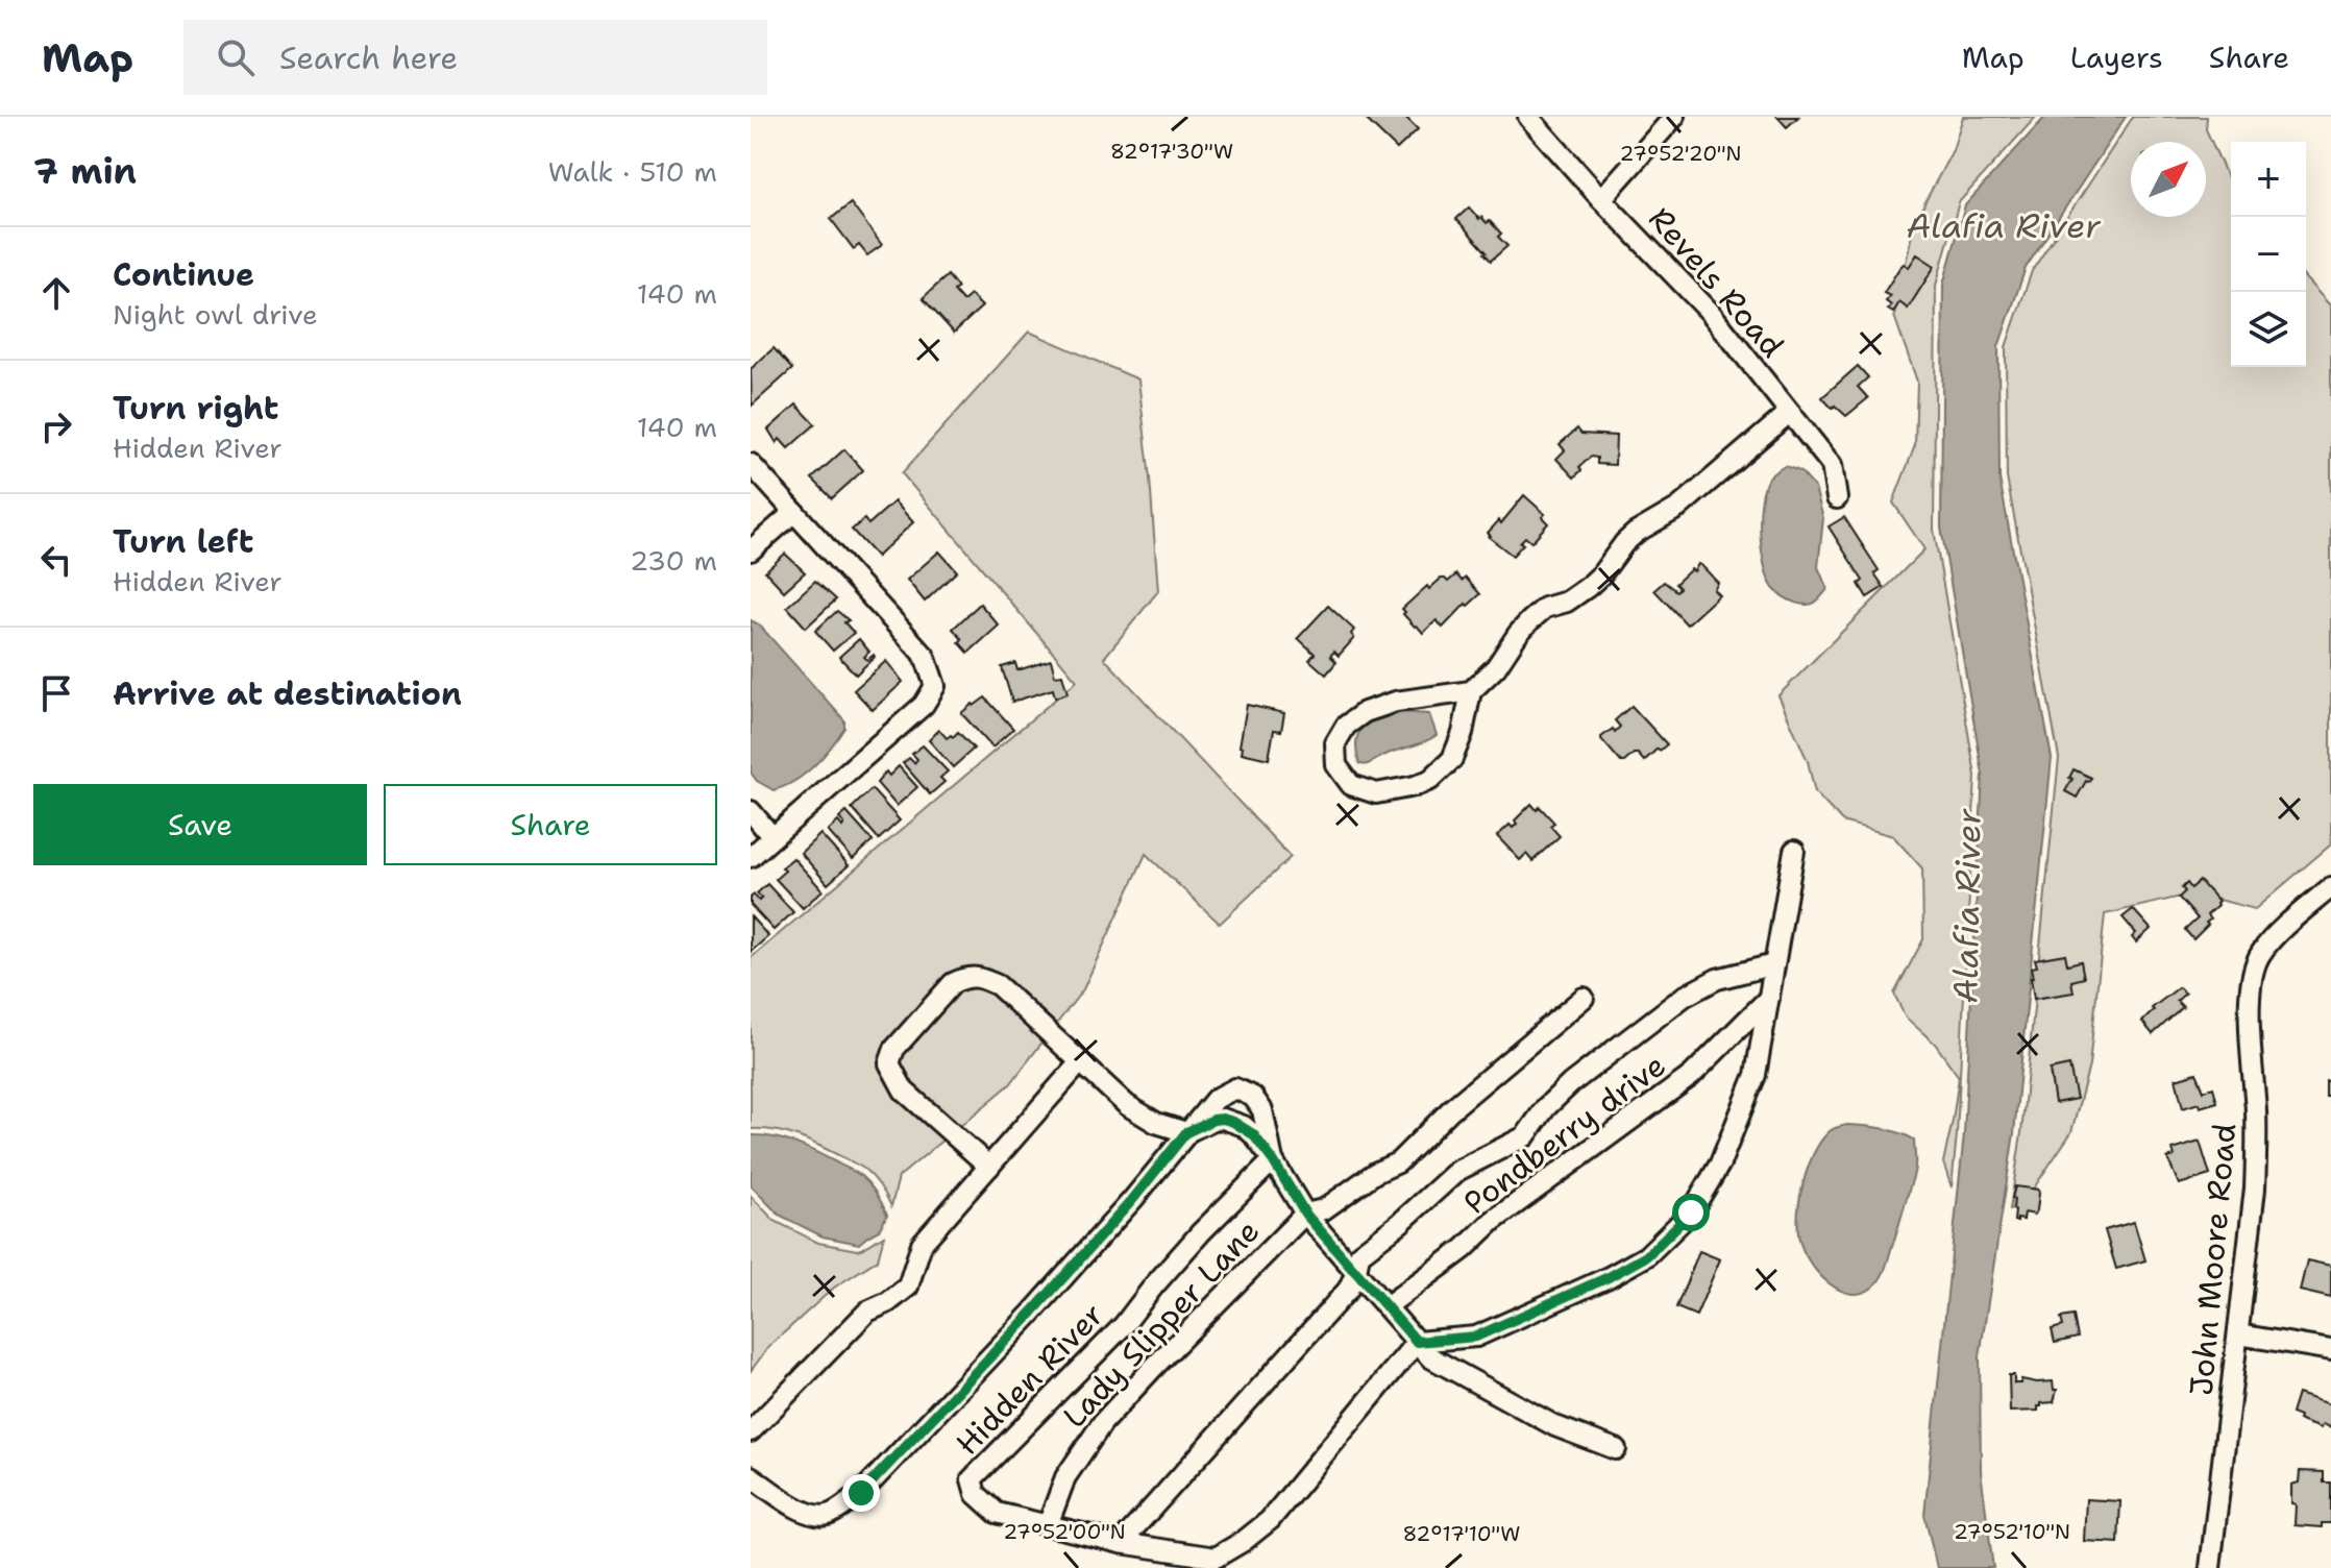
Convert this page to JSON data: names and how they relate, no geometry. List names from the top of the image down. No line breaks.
{"streets":{"street":["Revels Road","Pondberry drive","John Moore Road","Lady Slipper Lane","Hidden River"]},"crossings":[["Pondberry drive","Hidden River"],["Lady Slipper Lane","Hidden River"]],"water":["Alafia River"],"north":"top right","page":{"header":"Map","search":"Search here","nav":["Map","Layers","Share"],"heading":["7 min","Walk · 510 m"],"map_buttons":["+","−"],"list":[["Continue","Night owl drive","140 m"],["Turn right","Hidden River","140 m"],["Turn left","Hidden River","230 m"],"Arrive at destination"],"buttons":["Save","Share"]},"coordinates":["82°17'30\"W","27°52'20\"N","27°52'00\"N","27°52'10\"N","82°17'10\"W"]}
